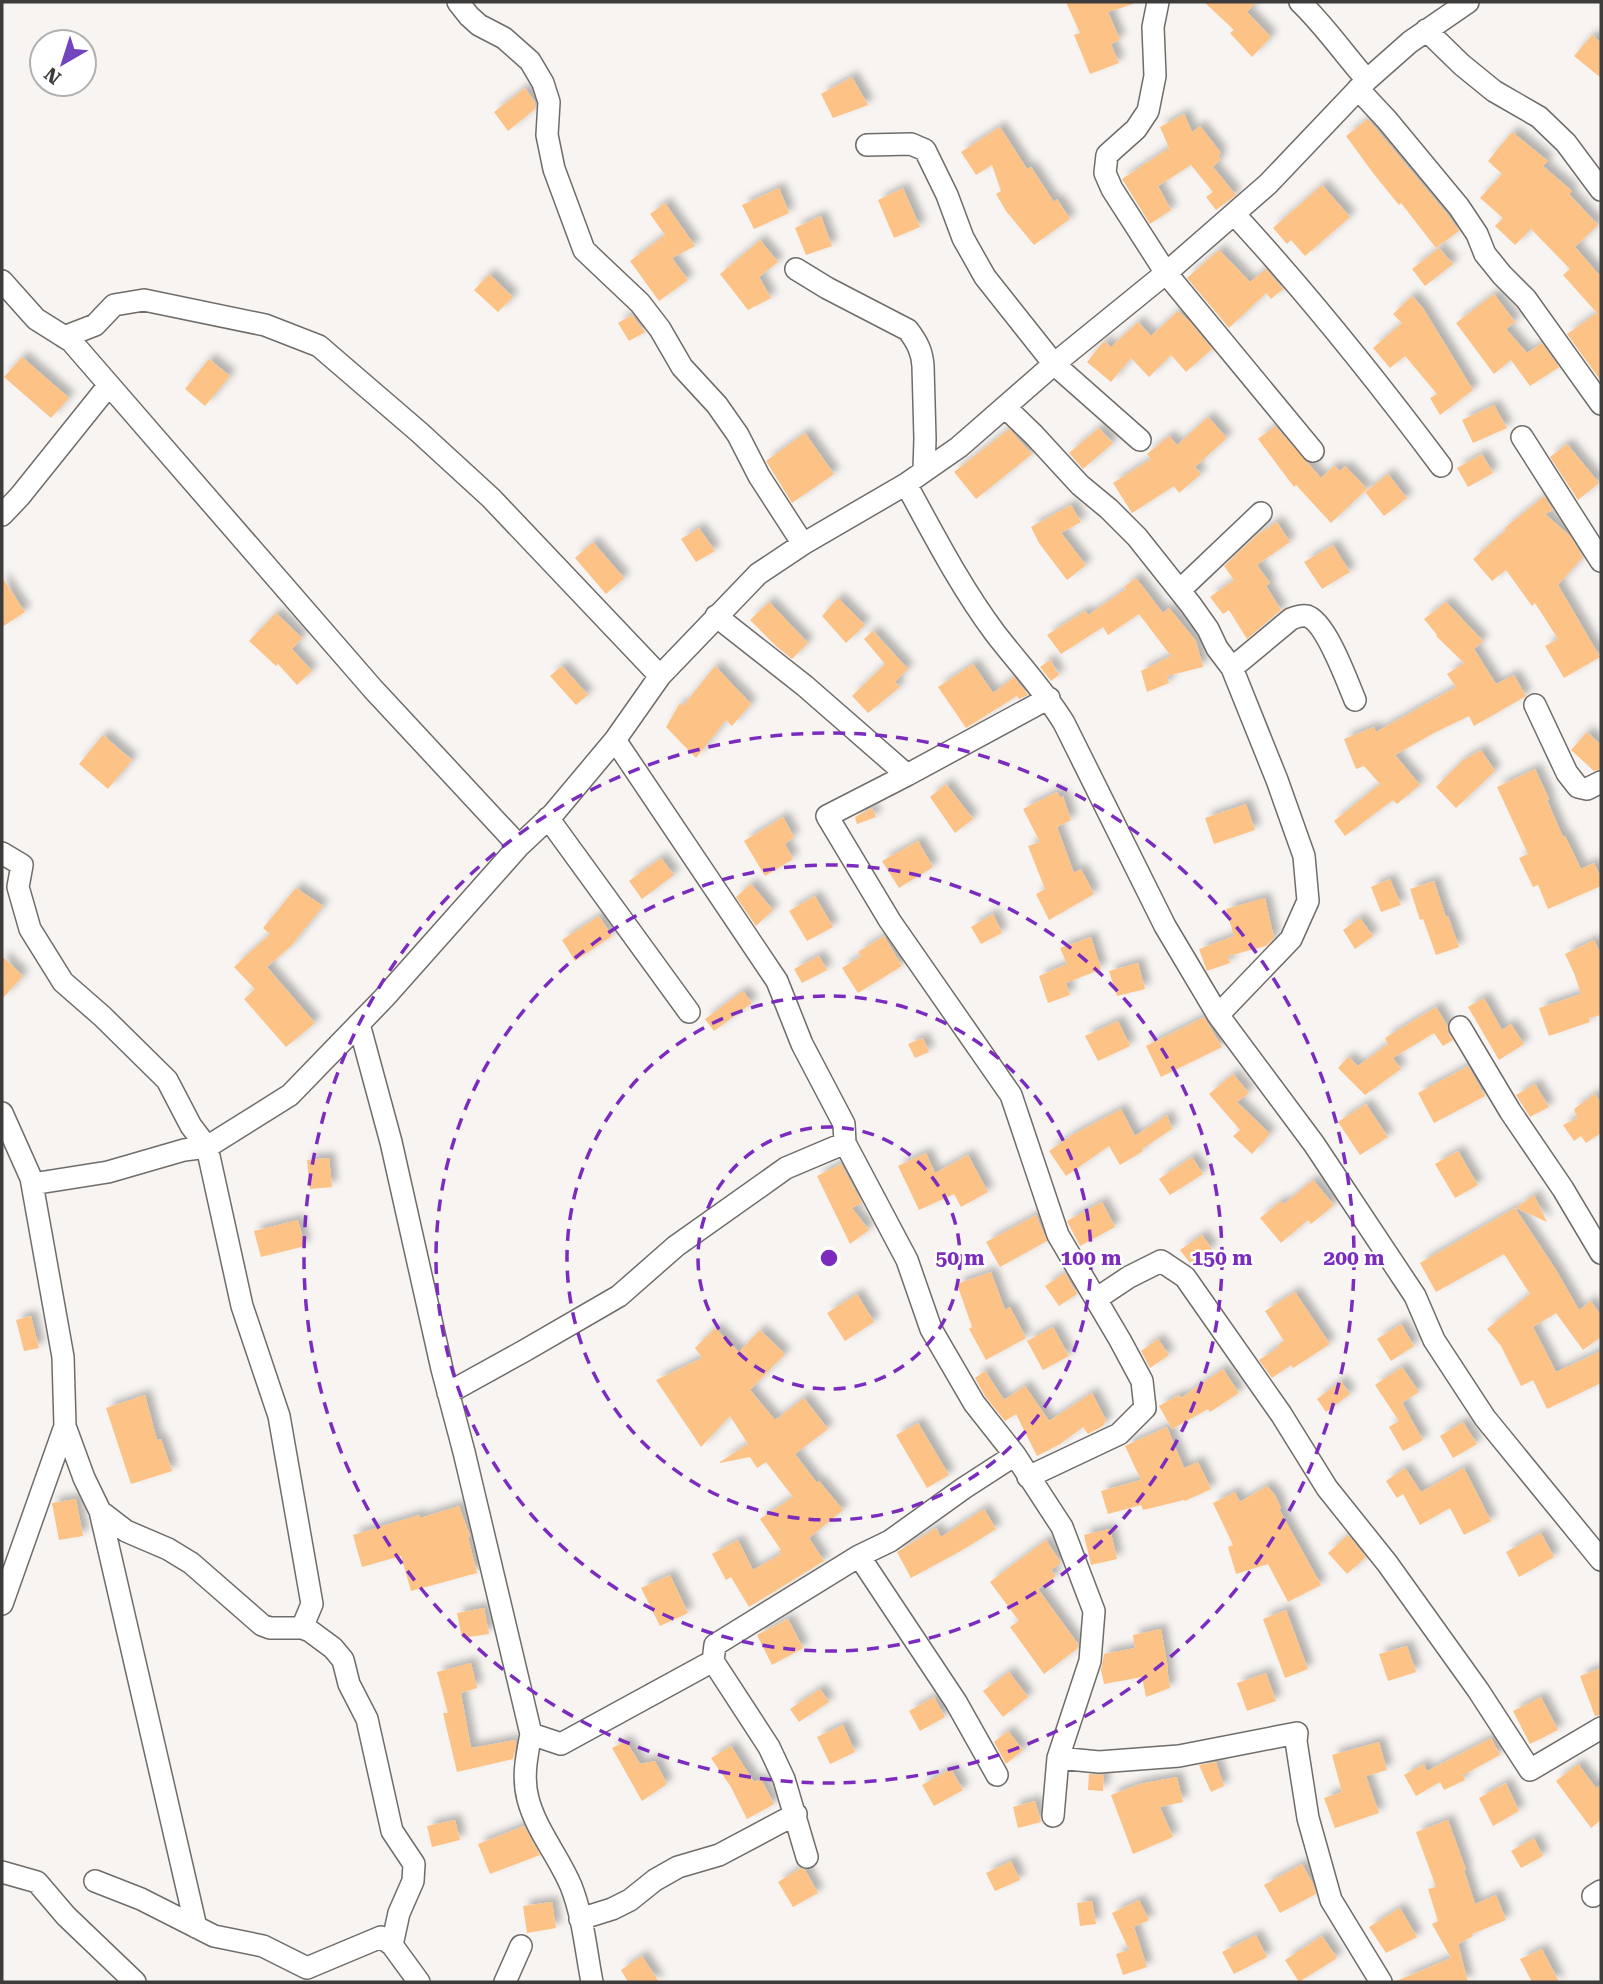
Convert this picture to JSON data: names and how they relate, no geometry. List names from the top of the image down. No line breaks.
{"north":"bottom left","rings":["50 m","100 m","150 m","200 m"]}
